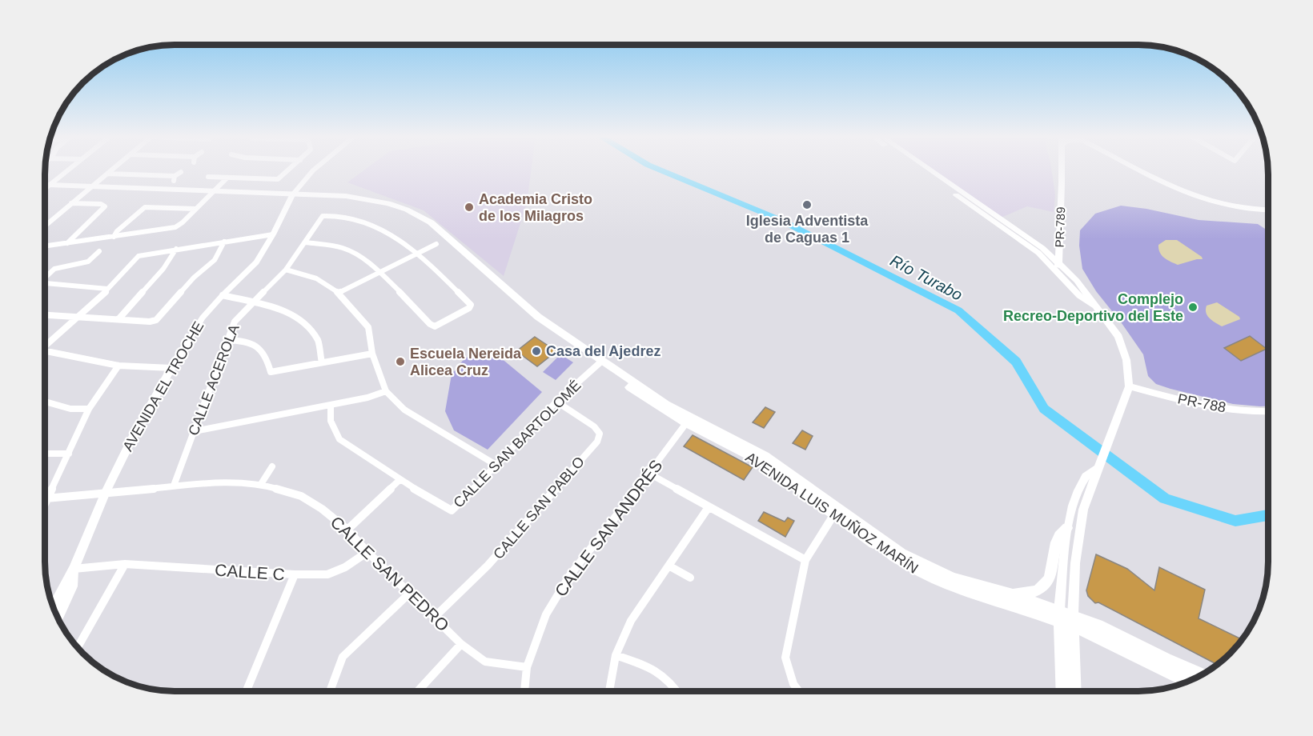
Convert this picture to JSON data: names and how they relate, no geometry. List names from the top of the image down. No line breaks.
{"streets":{"main road":["PR-789","AVENIDA EL TROCHE","PR-788","AVENIDA LUIS MUÑOZ MARÍN"],"street":["CALLE ACEROLA","CALLE SAN BARTOLOMÉ","CALLE SAN PABLO","CALLE SAN ANDRÉS","CALLE C","CALLE SAN PEDRO"]},"crossings":[["CALLE ACEROLA","CALLE SAN PEDRO"],["AVENIDA EL TROCHE","AVENIDA LUIS MUÑOZ MARÍN"],["AVENIDA EL TROCHE","CALLE C"],["AVENIDA EL TROCHE","CALLE SAN PEDRO"],["CALLE SAN BARTOLOMÉ","CALLE SAN PABLO"],["CALLE SAN BARTOLOMÉ","AVENIDA LUIS MUÑOZ MARÍN"],["CALLE SAN PABLO","CALLE SAN PEDRO"],["AVENIDA LUIS MUÑOZ MARÍN","CALLE SAN ANDRÉS"],["CALLE SAN ANDRÉS","CALLE SAN PEDRO"],["CALLE C","CALLE SAN PEDRO"]],"water":["Río Turabo"],"places":["Iglesia Adventista de Caguas 1","Academia Cristo de los Milagros","Complejo Recreo-Deportivo del Este","Casa del Ajedrez","Escuela Nereida Alicea Cruz"]}
